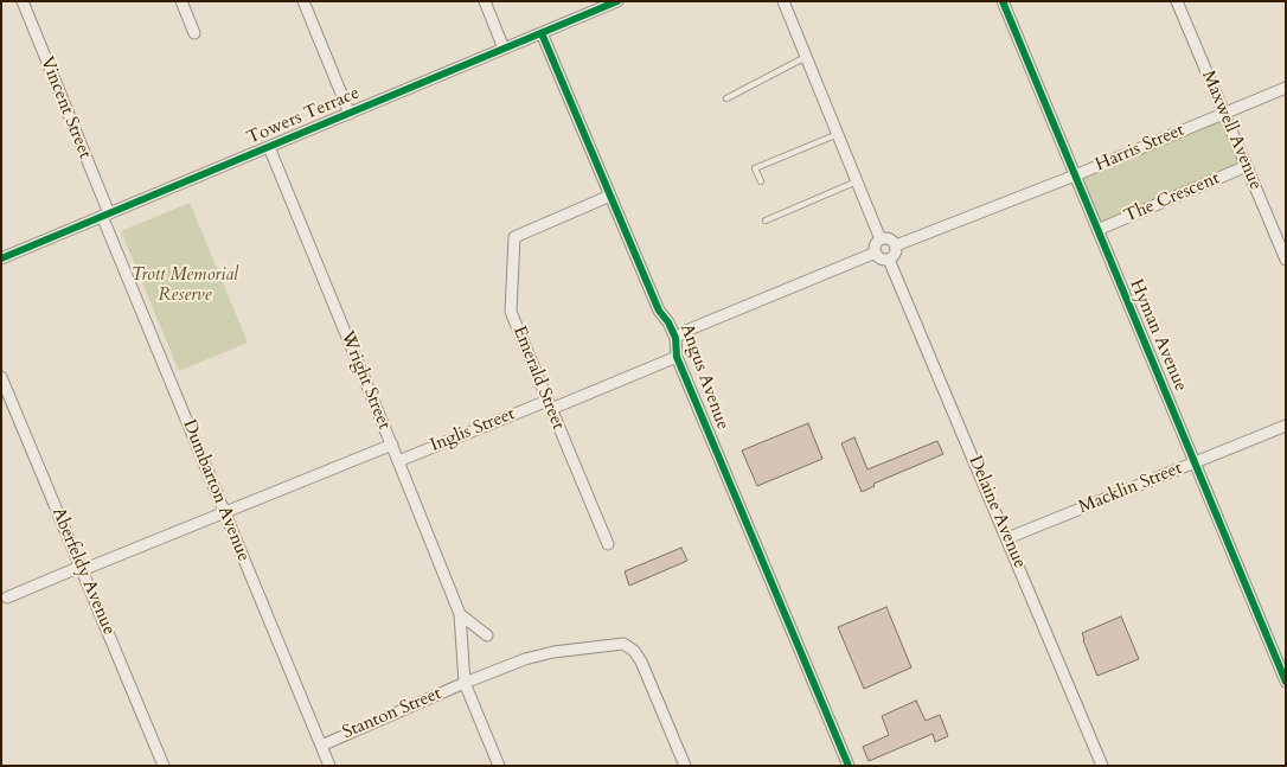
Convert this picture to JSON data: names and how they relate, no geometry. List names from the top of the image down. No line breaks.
{"streets":{"street":["Vincent Street","Towers Terrace","Maxwell Avenue","Harris Street","The Crescent","Hyman Avenue","Angus Avenue","Emerald Street","Wright Street","Inglis Street","Macklin Street","Dumbarton Avenue","Delaine Avenue","Aberfeldy Avenue","Stanton Street"]},"crossings":[["Vincent Street","Towers Terrace"],["Vincent Street","Dumbarton Avenue"],["Towers Terrace","Angus Avenue"],["Towers Terrace","Wright Street"],["Towers Terrace","Dumbarton Avenue"],["Maxwell Avenue","Harris Street"],["Maxwell Avenue","The Crescent"],["Harris Street","Hyman Avenue"],["Harris Street","Delaine Avenue"],["The Crescent","Hyman Avenue"],["Hyman Avenue","Macklin Street"],["Angus Avenue","Emerald Street"],["Angus Avenue","Inglis Street"],["Emerald Street","Inglis Street"],["Wright Street","Inglis Street"],["Wright Street","Stanton Street"],["Macklin Street","Delaine Avenue"],["Dumbarton Avenue","Stanton Street"]],"parks":["Trott Memorial Reserve"]}
